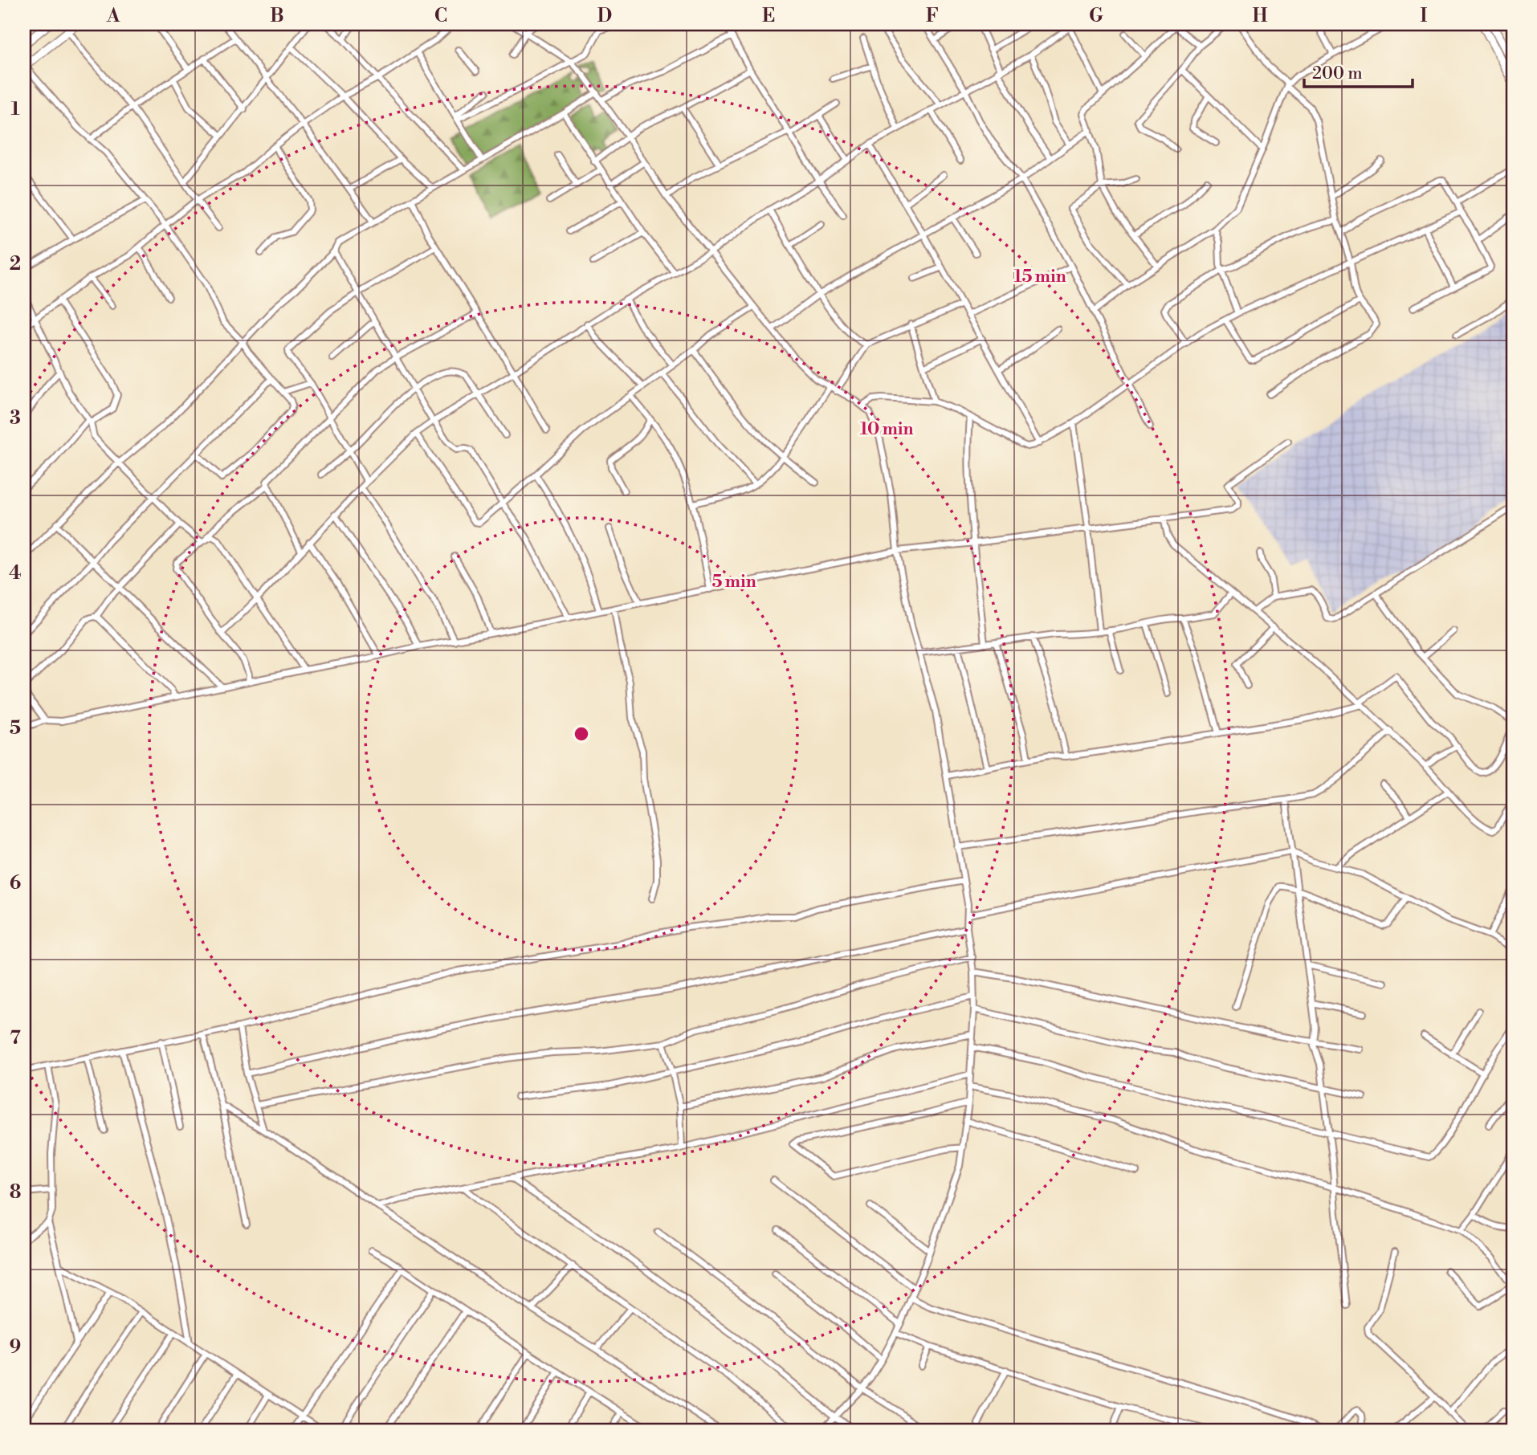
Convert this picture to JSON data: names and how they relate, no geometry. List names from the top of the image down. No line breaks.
{"scale_bar":"200 m","grid":{"columns":["A","B","C","D","E","F","G","H","I"],"rows":["1","2","3","4","5","6","7","8","9"]},"rings":["15 min","10 min","5 min"]}
